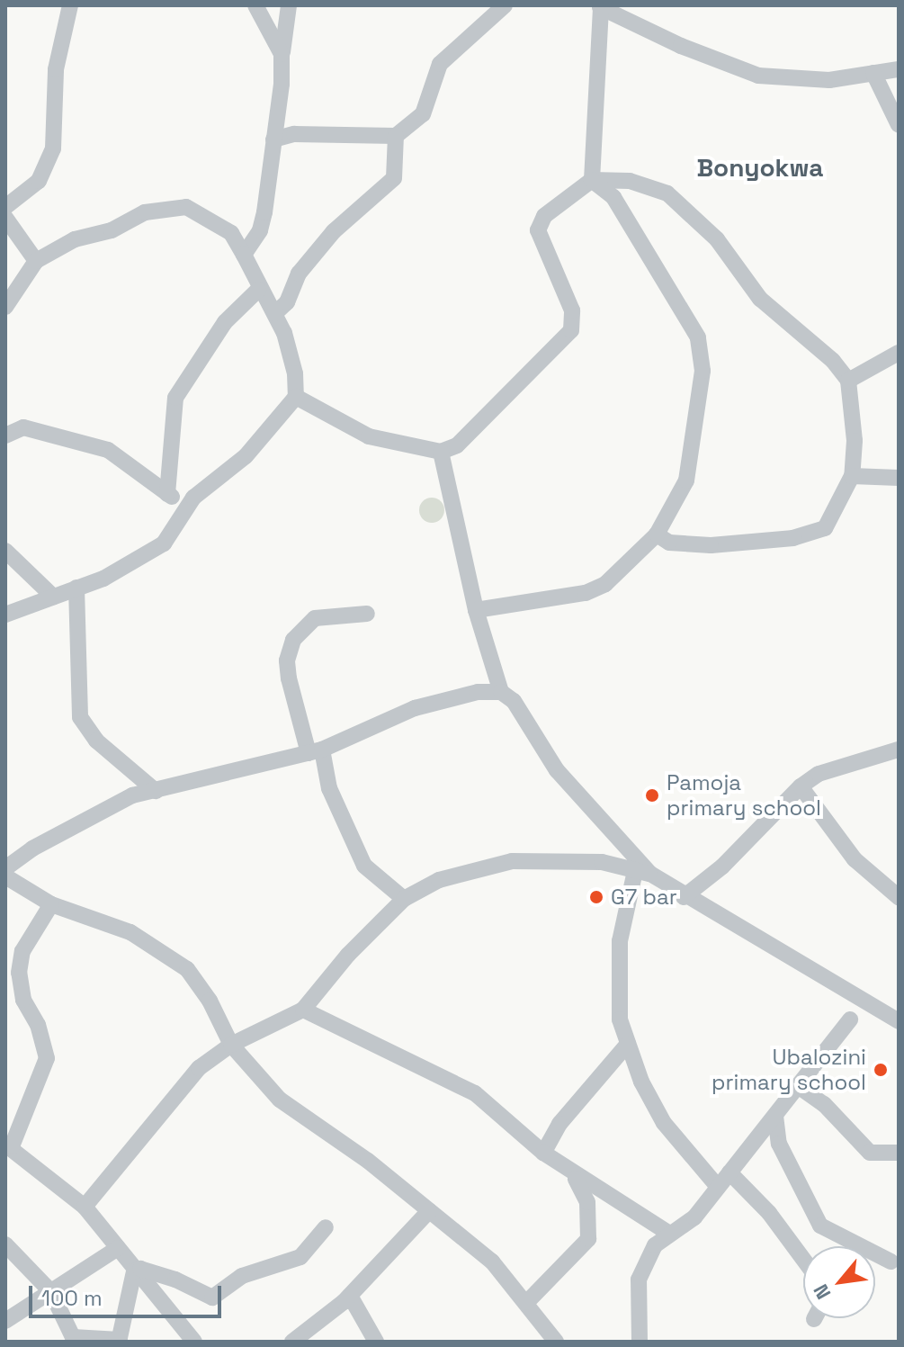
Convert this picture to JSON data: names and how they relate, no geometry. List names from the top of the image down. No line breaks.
{"districts":["Bonyokwa"],"places":["Pamoja primary school","G7 bar","Ubalozini primary school"],"scale_bar":"100 m","north":"bottom left"}
